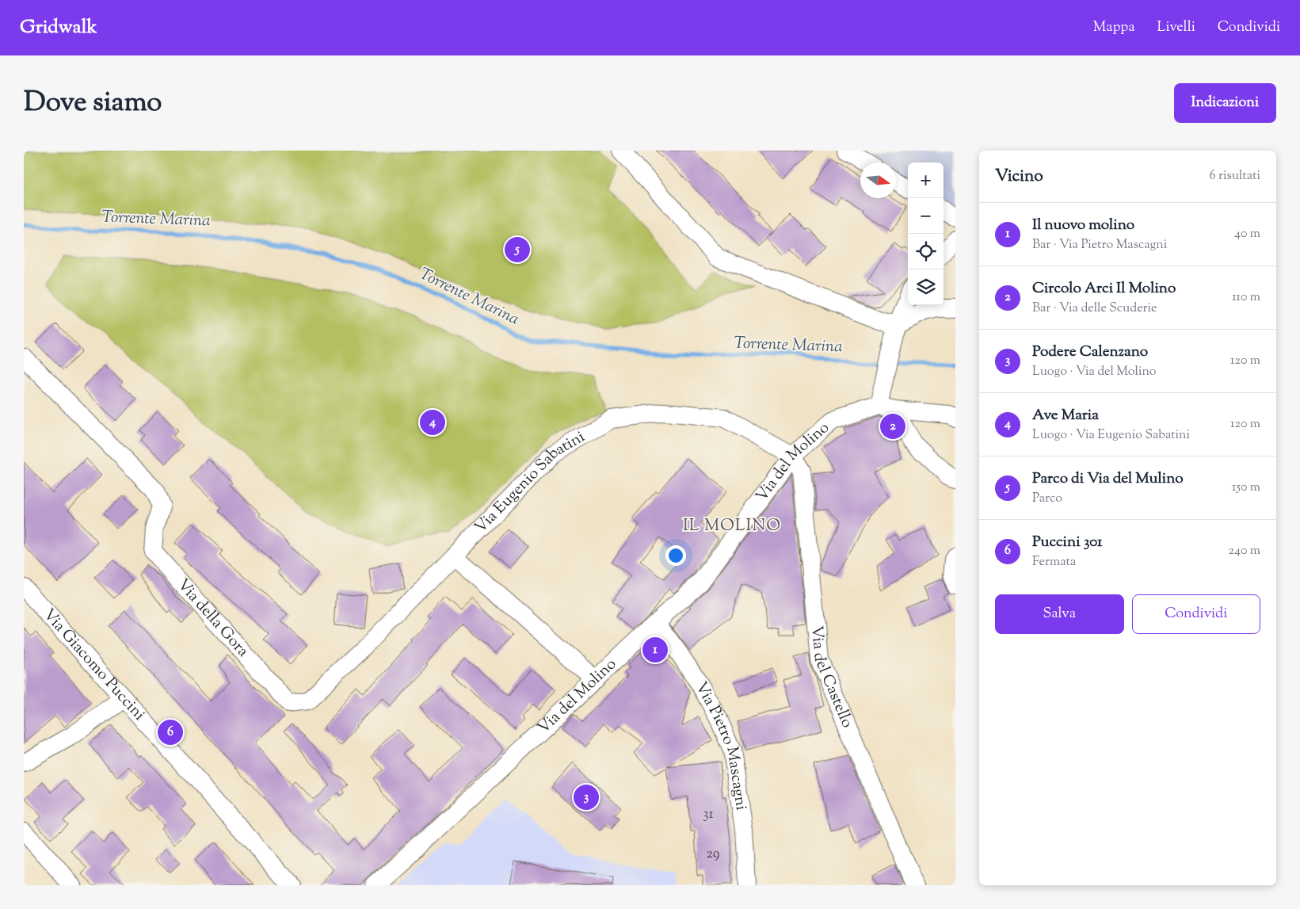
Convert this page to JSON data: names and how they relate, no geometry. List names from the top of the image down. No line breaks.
{"streets":{"street":["Via del Molino","Via Eugenio Sabatini","Via della Gora","Via Giacomo Puccini","Via del Castello","Via Pietro Mascagni"]},"crossings":[["Via del Molino","Via Eugenio Sabatini"],["Via del Molino","Via del Castello"],["Via del Molino","Via Pietro Mascagni"],["Via Eugenio Sabatini","Via della Gora"],["Via Eugenio Sabatini","Via del Castello"]],"districts":["IL MOLINO"],"water":["Torrente Marina"],"house_numbers":["31","29"],"north":"right","page":{"header":"Gridwalk","nav":["Mappa","Livelli","Condividi"],"title":"Dove siamo","buttons":["Indicazioni",["Salva","Condividi"]],"heading":["Vicino","6 risultati"],"map_buttons":["+","−"],"list":[{"mark":"1","name":"Il nuovo molino","note":"Bar · Via Pietro Mascagni","value":"40 m"},{"mark":"2","name":"Circolo Arci Il Molino","note":"Bar · Via delle Scuderie","value":"110 m"},{"mark":"3","name":"Podere Calenzano","note":"Luogo · Via del Molino","value":"120 m"},{"mark":"4","name":"Ave Maria","note":"Luogo · Via Eugenio Sabatini","value":"120 m"},{"mark":"5","name":"Parco di Via del Mulino","note":"Parco","value":"150 m"},{"mark":"6","name":"Puccini 301","note":"Fermata","value":"240 m"}],"pins":["5","4","2","1","6","3"]}}
